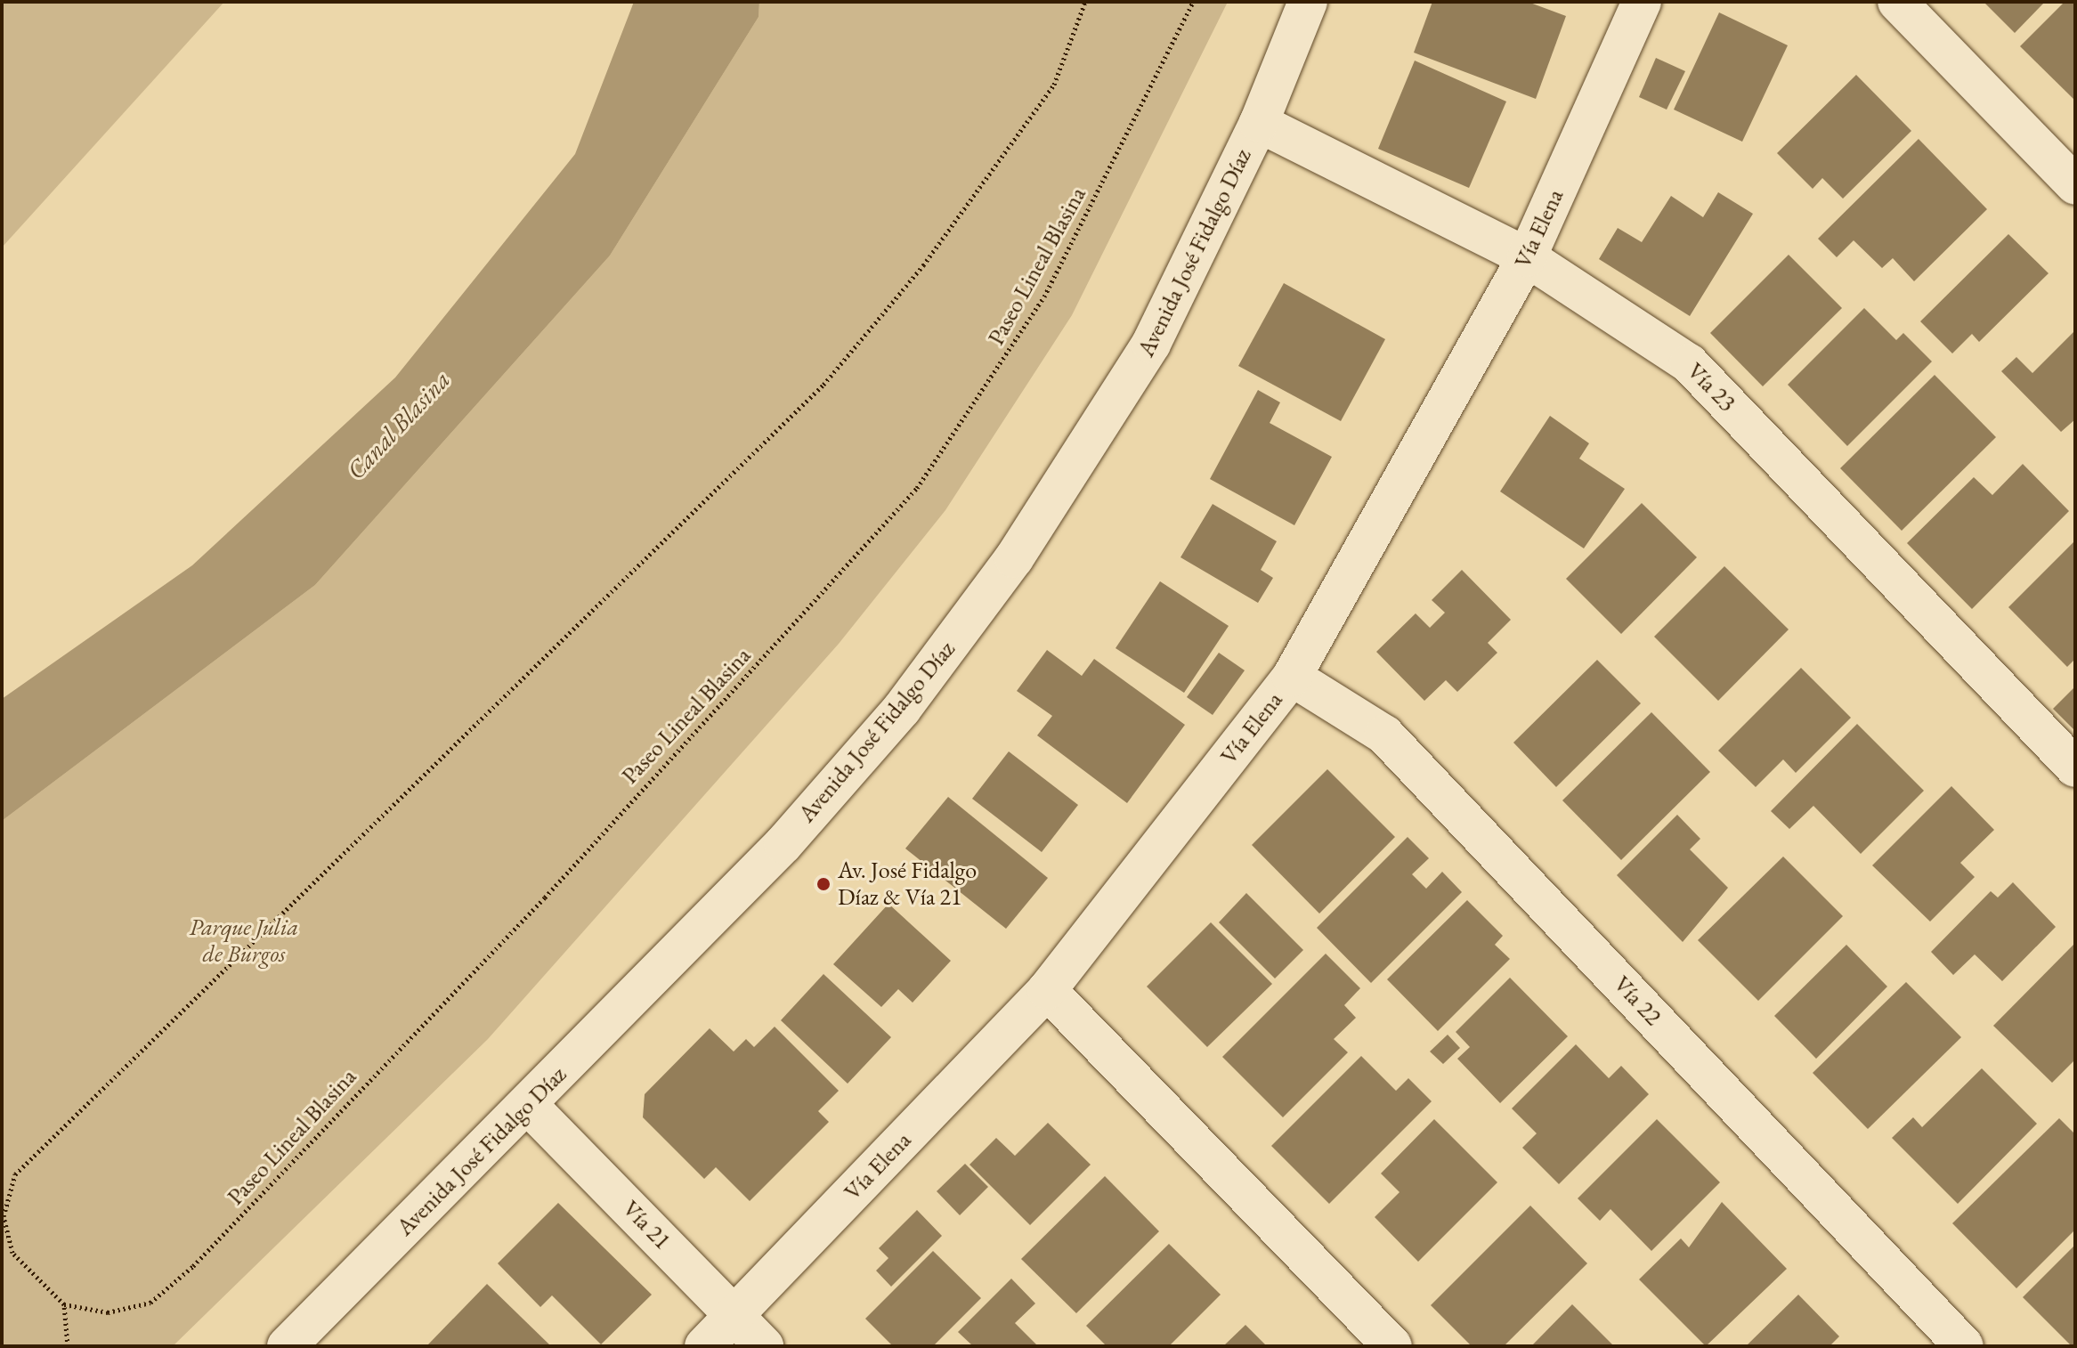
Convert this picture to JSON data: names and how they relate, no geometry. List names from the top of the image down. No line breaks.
{"streets":{"street":["Vía Elena","Avenida José Fidalgo Díaz","Vía 23","Vía 22","Vía 21"],"path":["Paseo Lineal Blasina"]},"crossings":[["Vía Elena","Vía 23"],["Vía Elena","Vía 22"],["Vía Elena","Vía 21"],["Avenida José Fidalgo Díaz","Vía 23"],["Avenida José Fidalgo Díaz","Vía 21"]],"water":["Canal Blasina"],"parks":["Parque Julia de Burgos"],"places":["Av. José Fidalgo Díaz & Vía 21"]}
